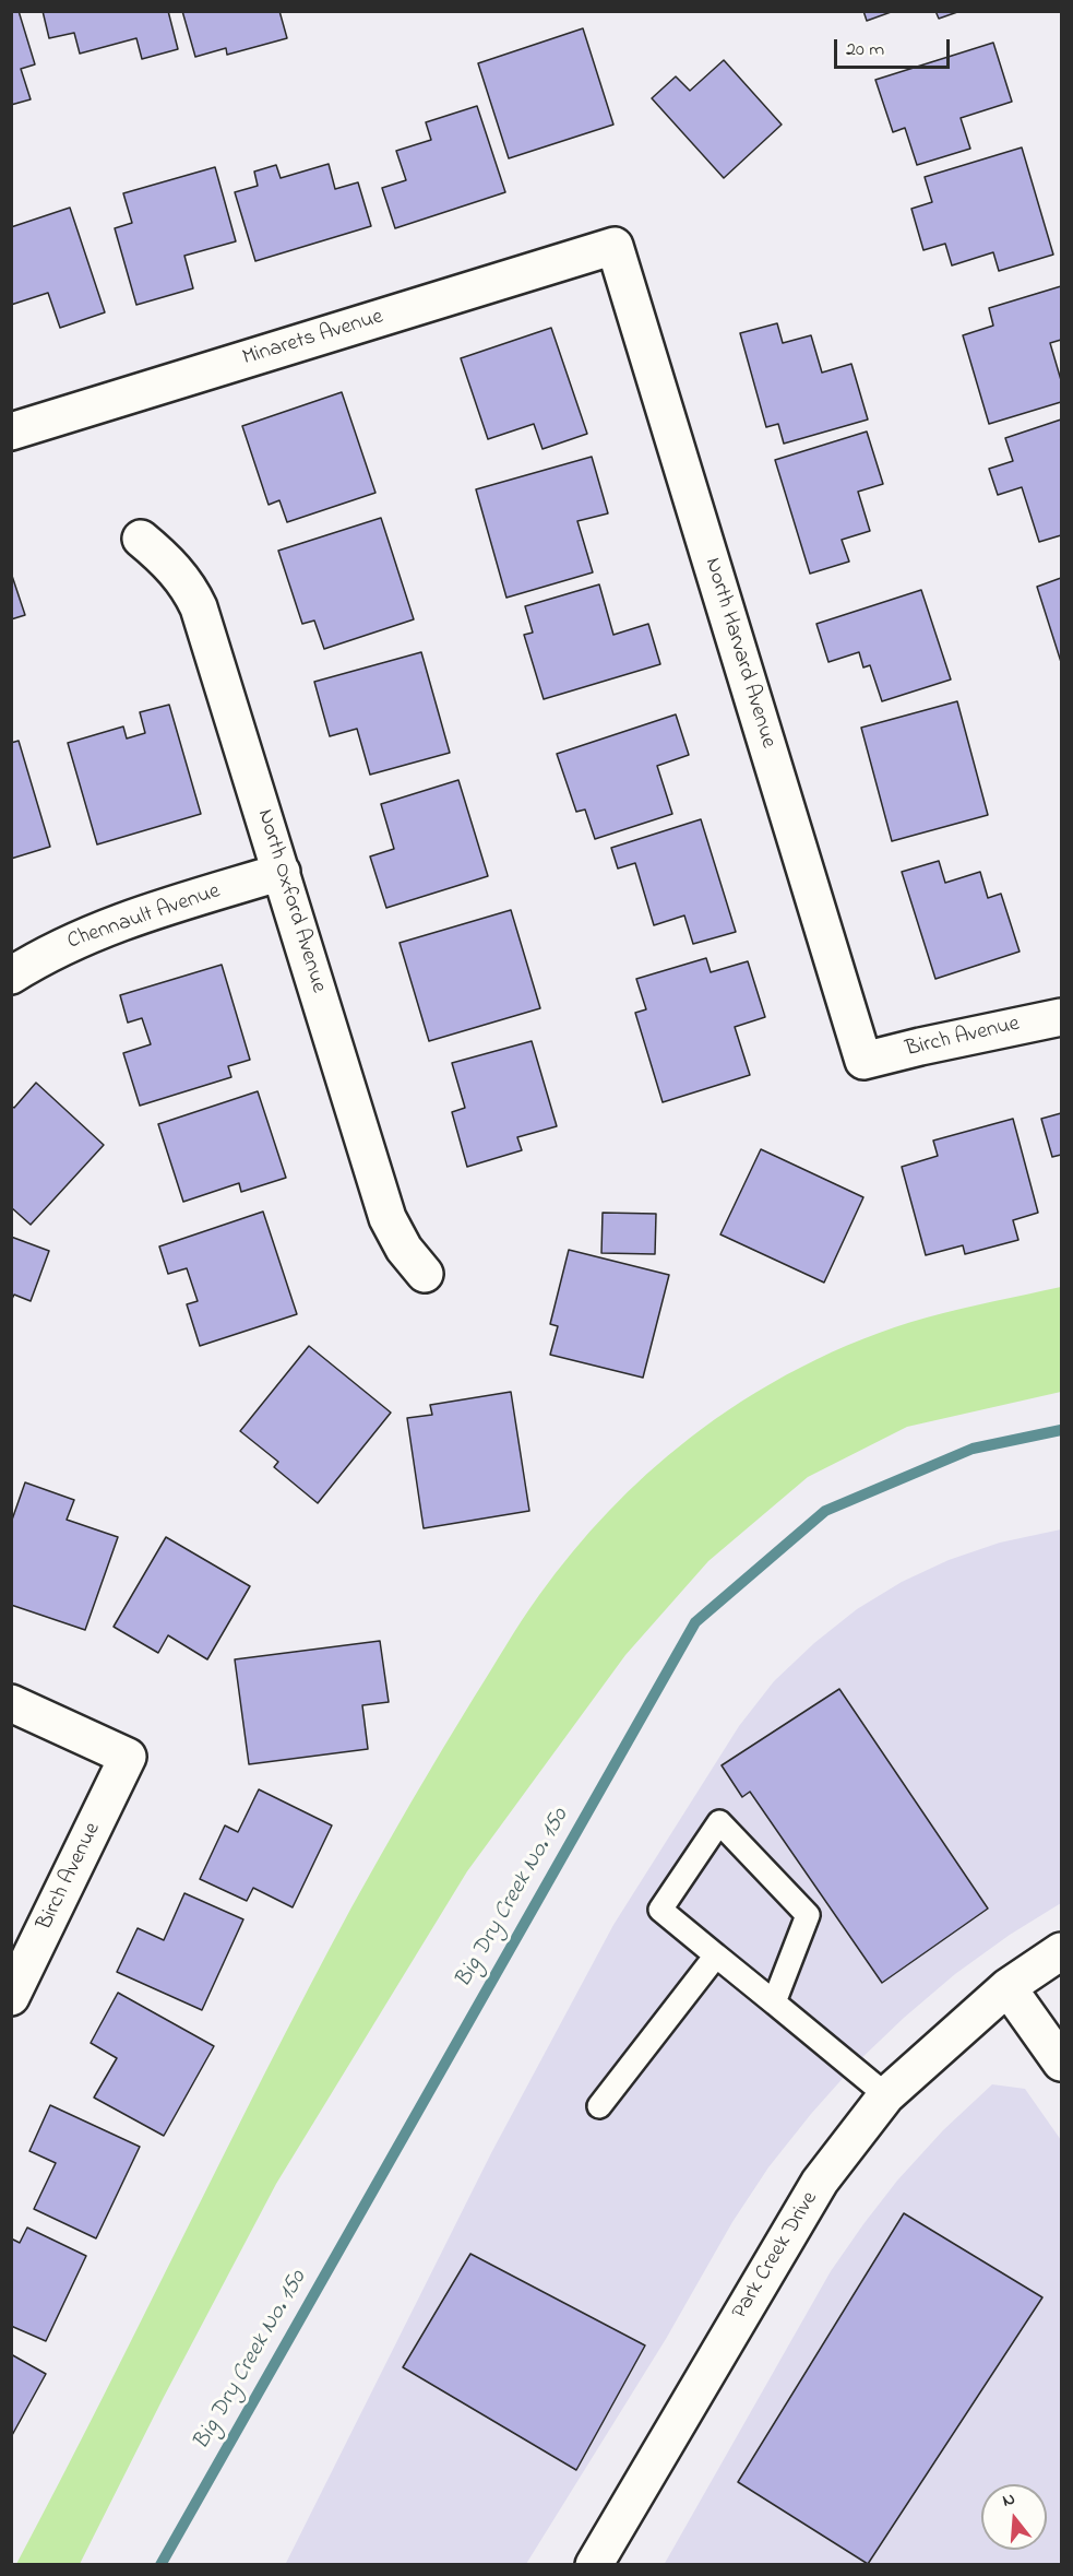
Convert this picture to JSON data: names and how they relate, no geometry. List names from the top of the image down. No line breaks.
{"streets":{"street":["Minarets Avenue","North Harvard Avenue","North Oxford Avenue","Chennault Avenue","Birch Avenue","Park Creek Drive"]},"crossings":[["Minarets Avenue","North Harvard Avenue"],["North Harvard Avenue","Birch Avenue"],["North Oxford Avenue","Chennault Avenue"]],"water":["Big Dry Creek No. 150"],"scale_bar":"20 m","north":"top"}
